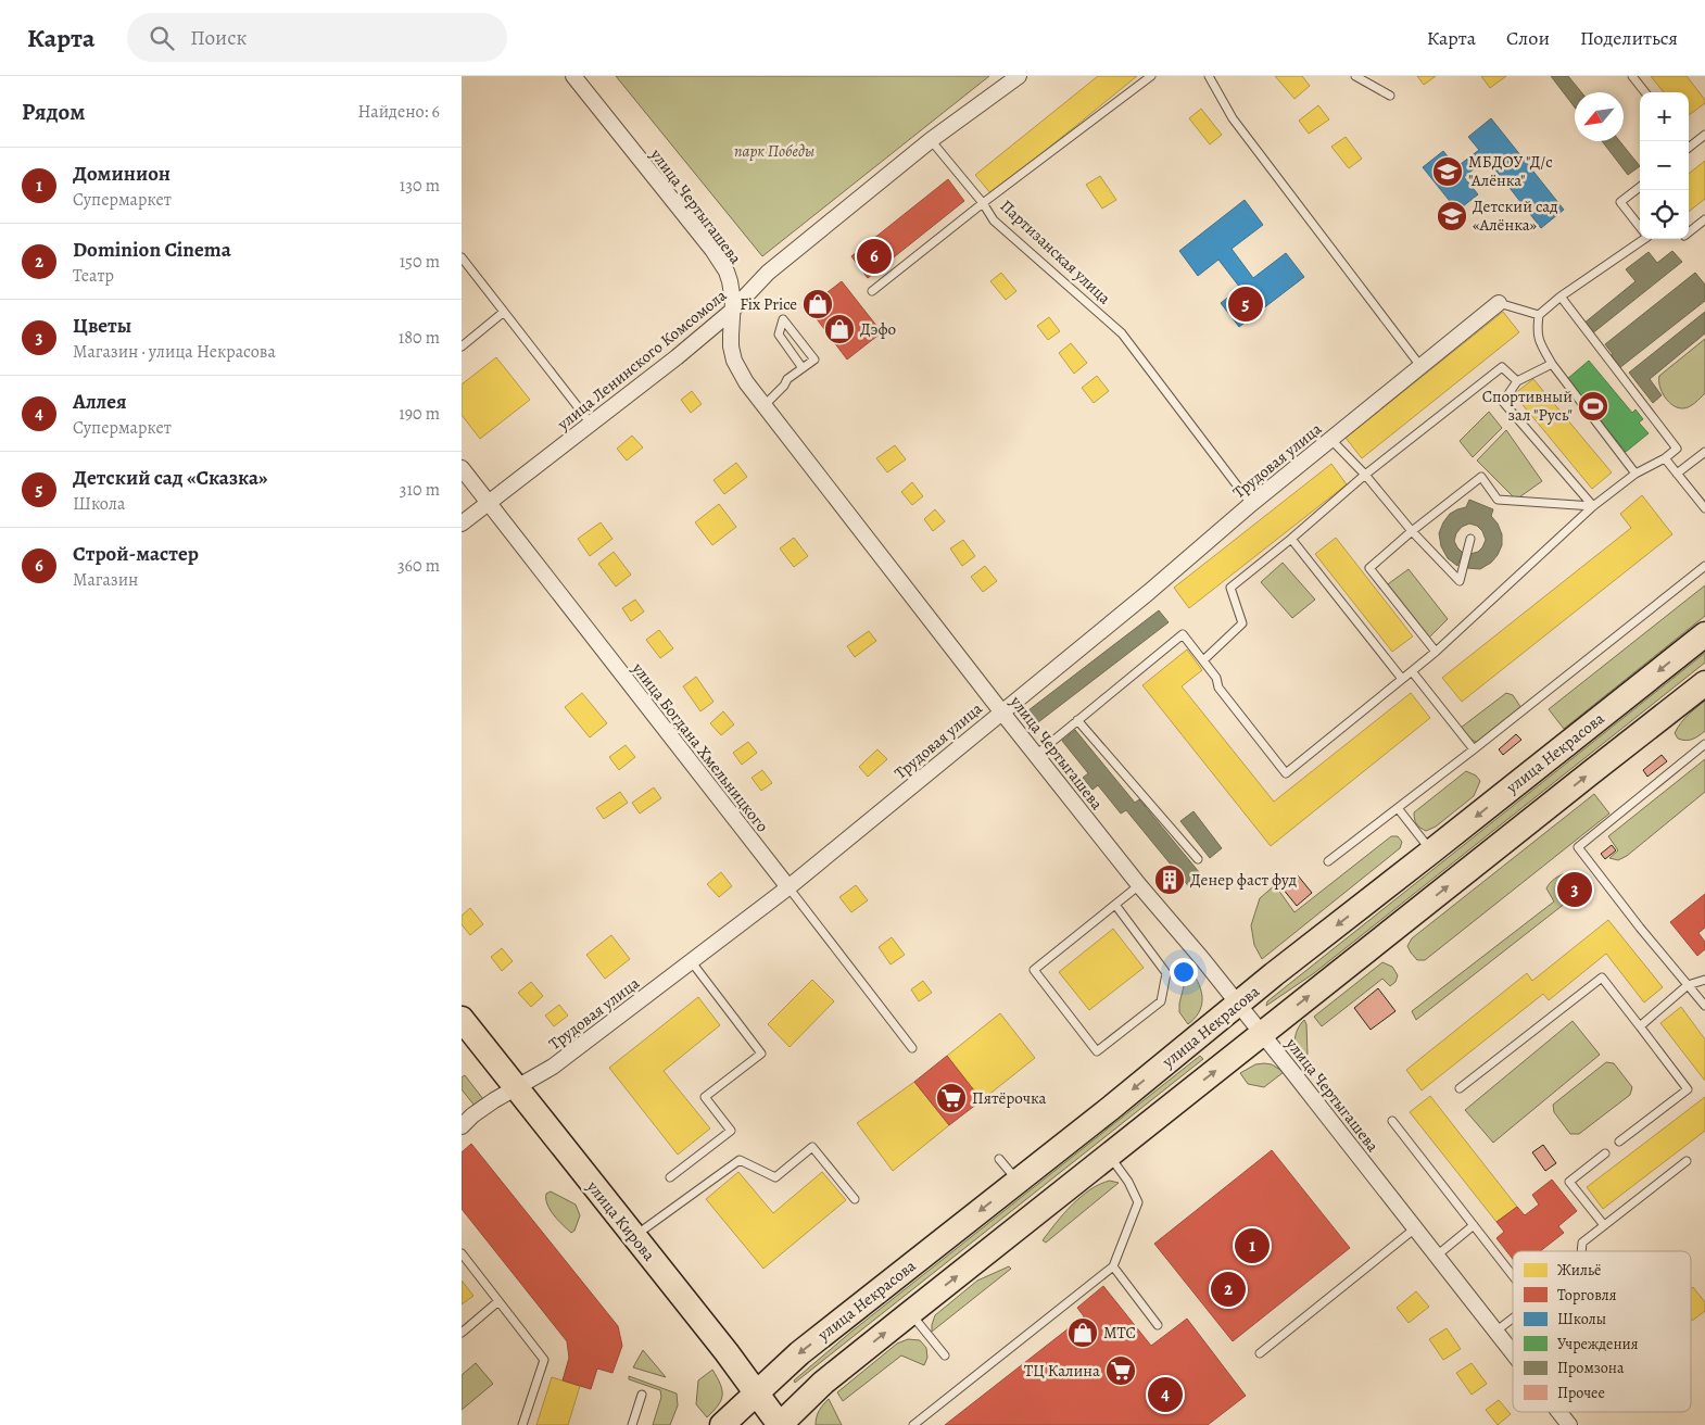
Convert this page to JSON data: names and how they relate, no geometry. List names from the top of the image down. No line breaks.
{"streets":{"main road":["улица Некрасова","улица Кирова"],"street":["улица Чертыгашева","улица Ленинского Комсомола","Трудовая улица","улица Богдана Хмельницкого"],"lane":["Партизанская улица"]},"crossings":[["улица Чертыгашева","улица Ленинского Комсомола"],["улица Чертыгашева","Трудовая улица"],["улица Чертыгашева","улица Некрасова"],["Партизанская улица","улица Ленинского Комсомола"],["Партизанская улица","Трудовая улица"],["улица Ленинского Комсомола","улица Богдана Хмельницкого"],["Трудовая улица","улица Богдана Хмельницкого"],["Трудовая улица","улица Кирова"],["улица Некрасова","улица Кирова"]],"parks":["парк Победы"],"places":{"school or university":["МБДОУ \"Д/с \"Алёнка\"","Детский сад «Алёнка»"],"shop":["Fix Price","Дэфо","МТС"],"sports":["Спортивный зал \"Русь\""],"building":["Денер фаст фуд"],"supermarket":["Пятёрочка","ТЦ Калина"]},"legend":["Жильё","Торговля","Школы","Учреждения","Промзона","Прочее"],"north":"bottom left","page":{"header":"Карта","search":"Поиск","nav":["Карта","Слои","Поделиться"],"heading":["Рядом","Найдено: 6"],"map_buttons":["+","−"],"list":[{"mark":"1","name":"Доминион","note":"Супермаркет","value":"130 m"},{"mark":"2","name":"Dominion Cinema","note":"Театр","value":"150 m"},{"mark":"3","name":"Цветы","note":"Магазин · улица Некрасова","value":"180 m"},{"mark":"4","name":"Аллея","note":"Супермаркет","value":"190 m"},{"mark":"5","name":"Детский сад «Сказка»","note":"Школа","value":"310 m"},{"mark":"6","name":"Строй-мастер","note":"Магазин","value":"360 m"}],"pins":["6","5","3","1","2","4"]}}
